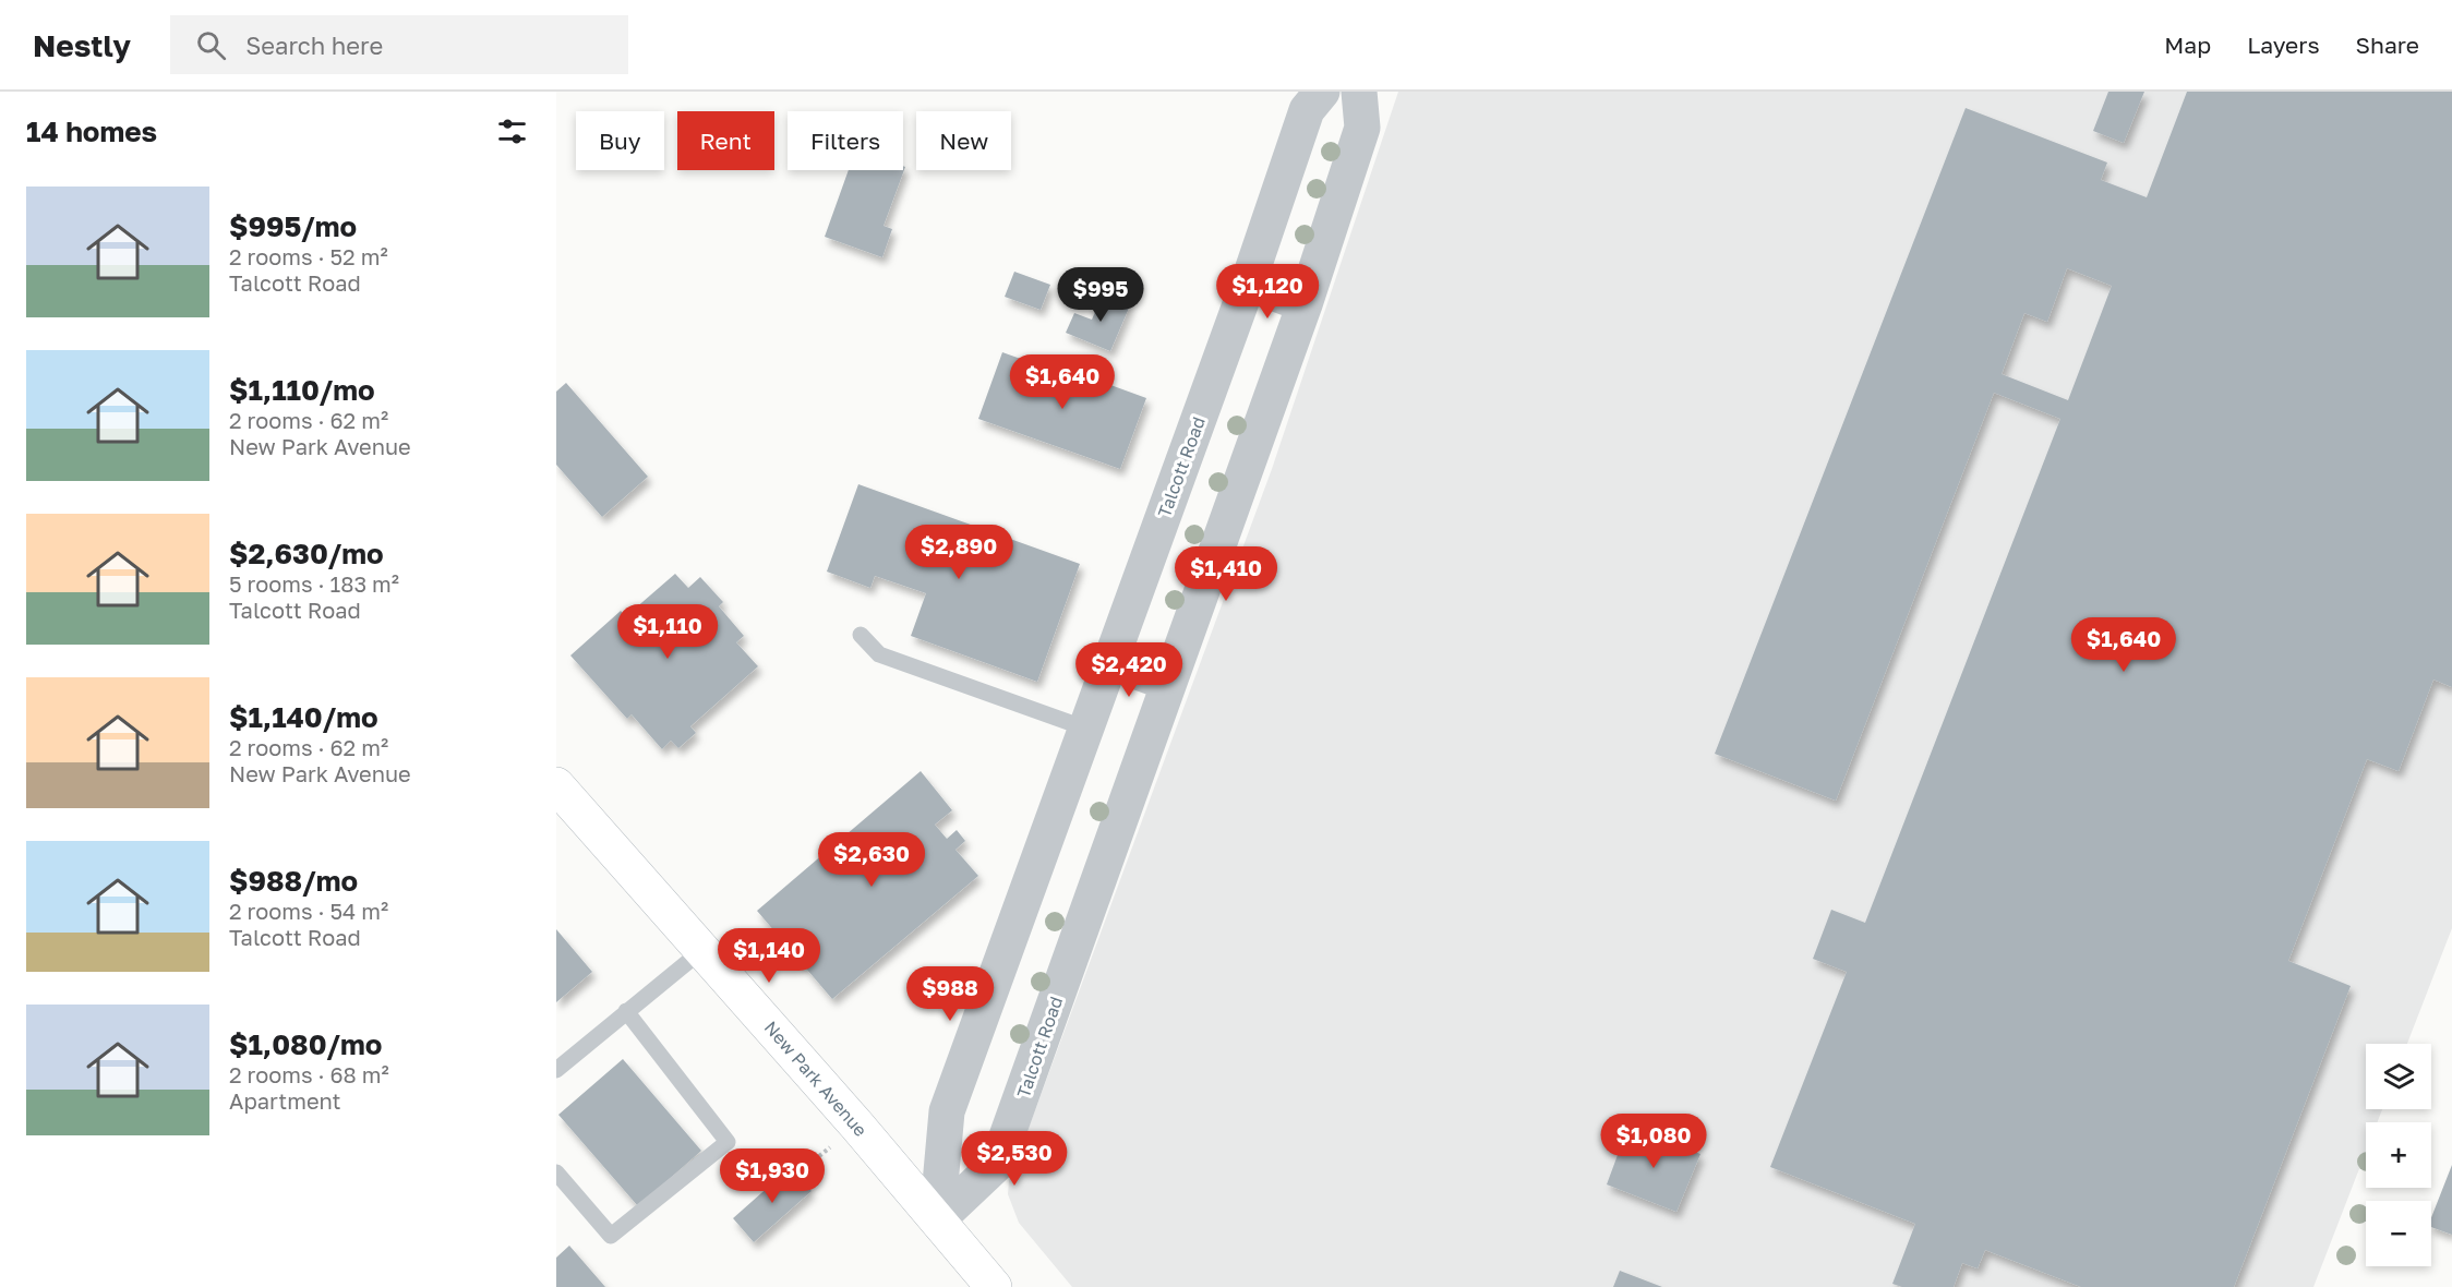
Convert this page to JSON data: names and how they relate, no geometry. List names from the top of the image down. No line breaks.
{"streets":{"main road":["New Park Avenue"],"street":["Talcott Road"]},"crossings":[["Talcott Road","New Park Avenue"]],"page":{"header":"Nestly","search":"Search here","nav":["Map","Layers","Share"],"heading":"14 homes","chip":["Buy","Rent","Filters","New"],"list":[{"name":"$995/mo","note":"2 rooms · 52 m² · Talcott Road"},{"name":"$1,110/mo","note":"2 rooms · 62 m² · New Park Avenue"},{"name":"$2,630/mo","note":"5 rooms · 183 m² · Talcott Road"},{"name":"$1,140/mo","note":"2 rooms · 62 m² · New Park Avenue"},{"name":"$988/mo","note":"2 rooms · 54 m² · Talcott Road"},{"name":"$1,080/mo","note":"2 rooms · 68 m² · Apartment"}],"price":["$1,120","$995","$1,640","$2,890","$1,410","$1,110","$1,640","$2,420","$2,630","$1,140","$988","$1,080","$2,530","$1,930"],"map_buttons":["+","−"]}}
